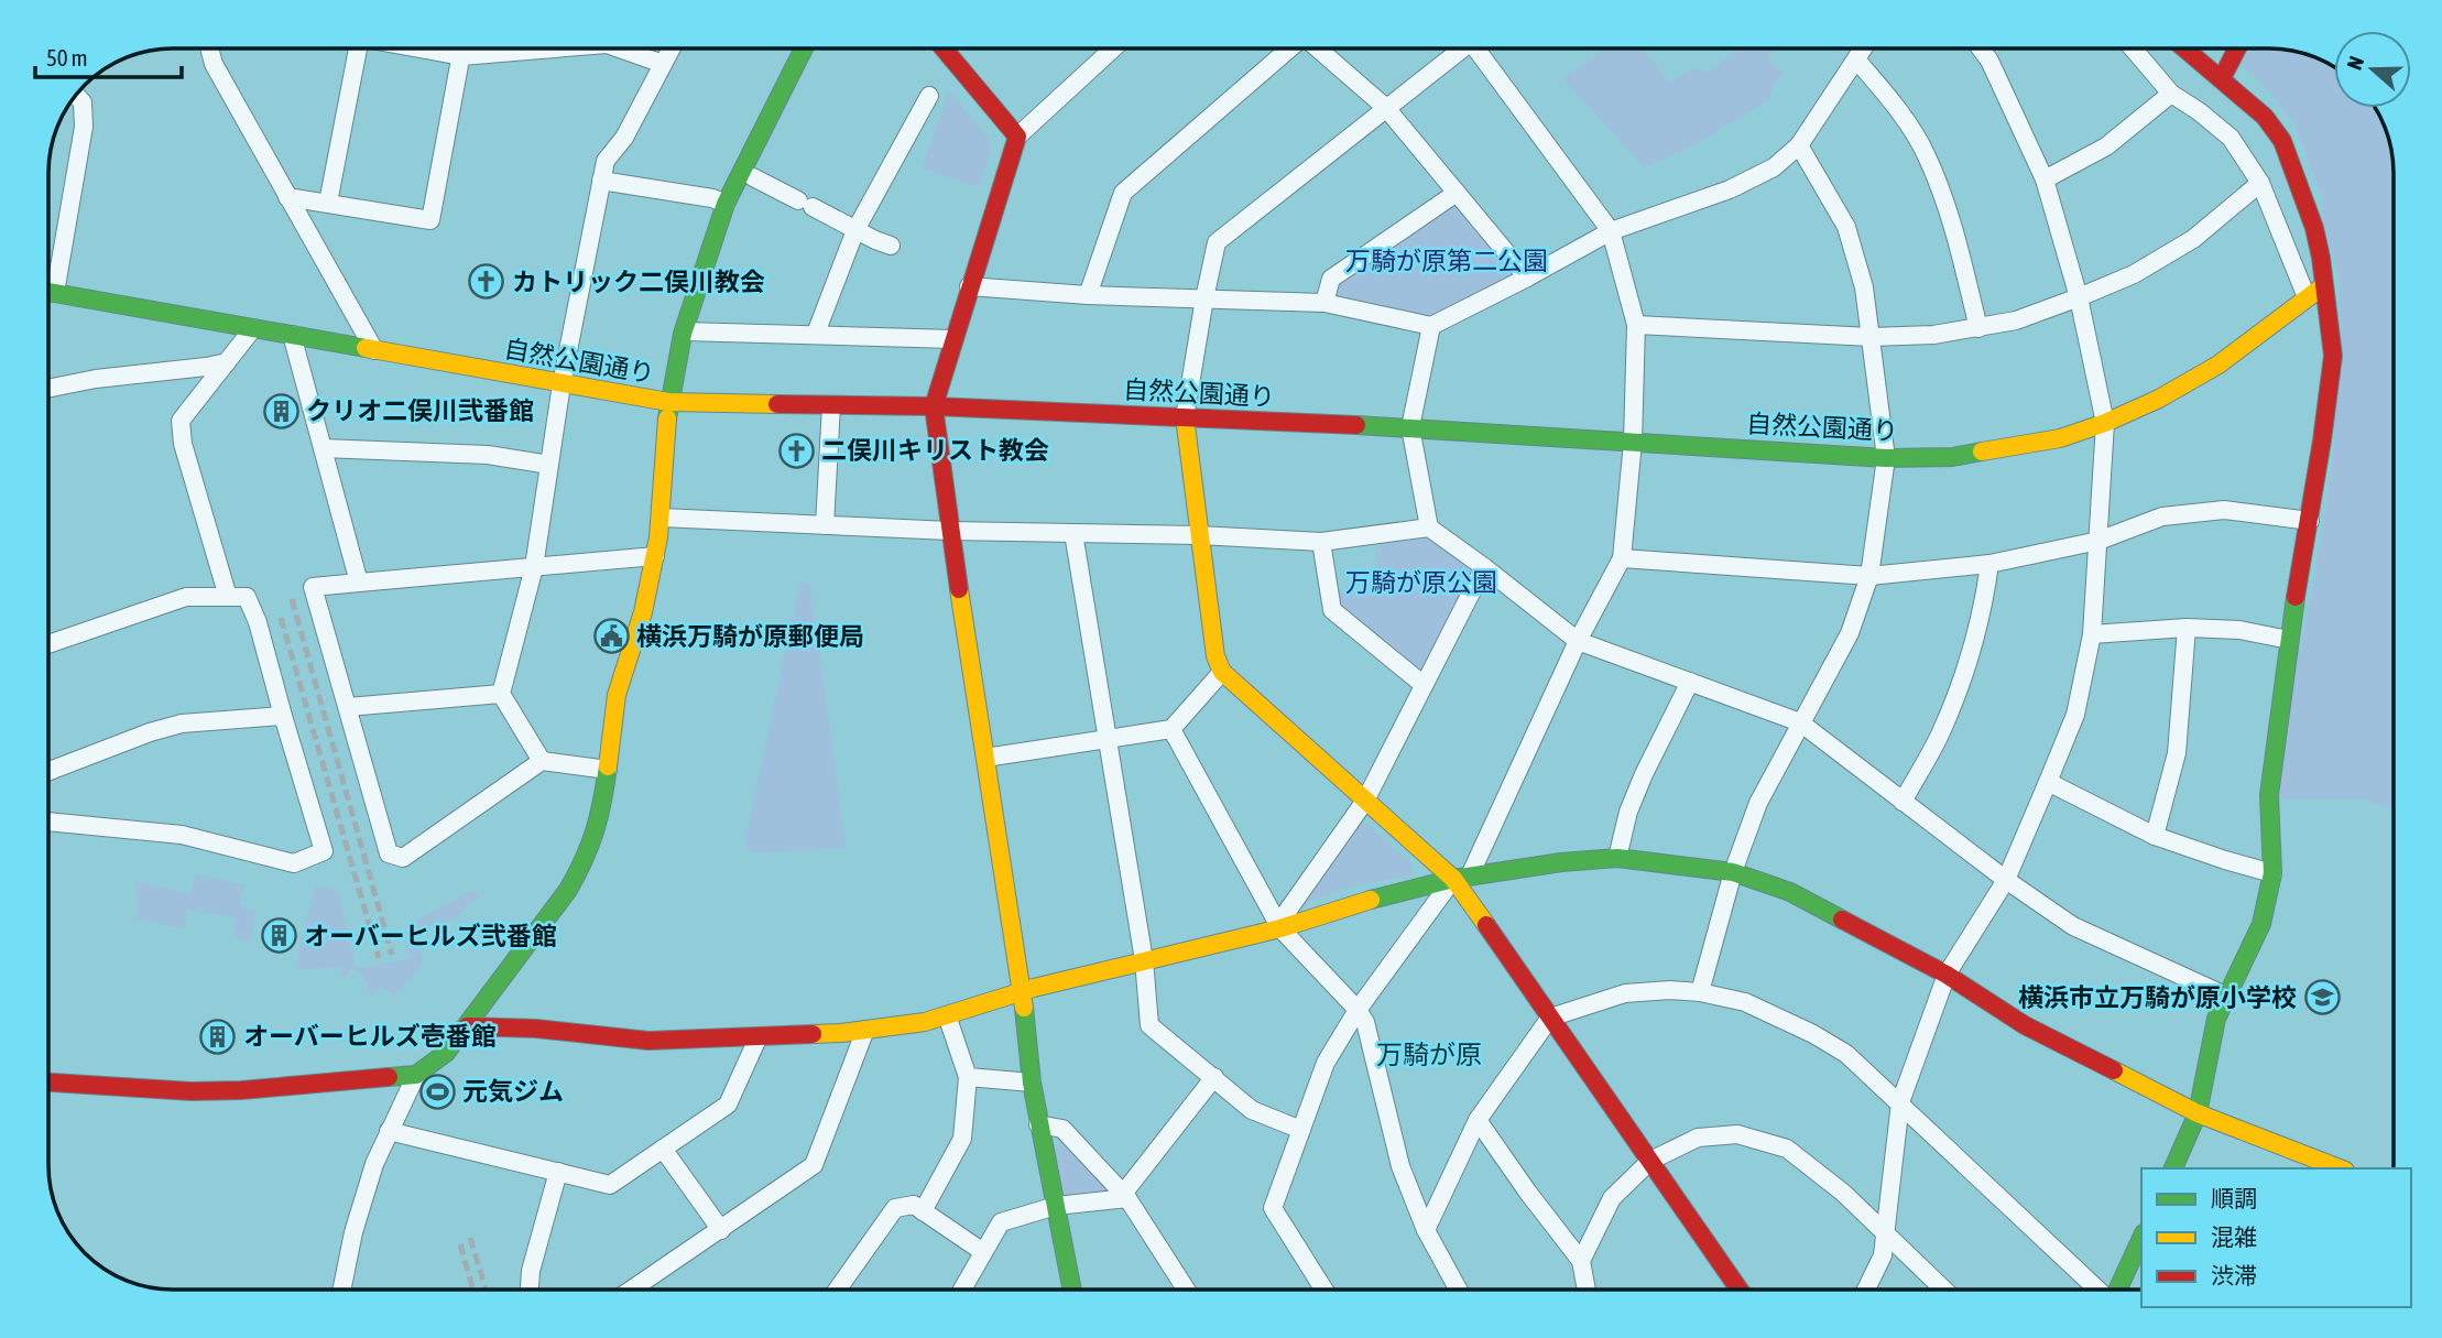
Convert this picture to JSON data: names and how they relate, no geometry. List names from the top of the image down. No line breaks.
{"streets":{"street":["自然公園通り"]},"districts":["万騎が原"],"parks":["万騎が原第二公園","万騎が原公園"],"places":{"church":["カトリック二俣川教会","二俣川キリスト教会"],"building":["クリオ二俣川弐番館","オーバーヒルズ弐番館","オーバーヒルズ壱番館"],"public building":["横浜万騎が原郵便局"],"school or university":["横浜市立万騎が原小学校"],"sports":["元気ジム"]},"legend":["順調","混雑","渋滞"],"scale_bar":"50 m","north":"left"}
